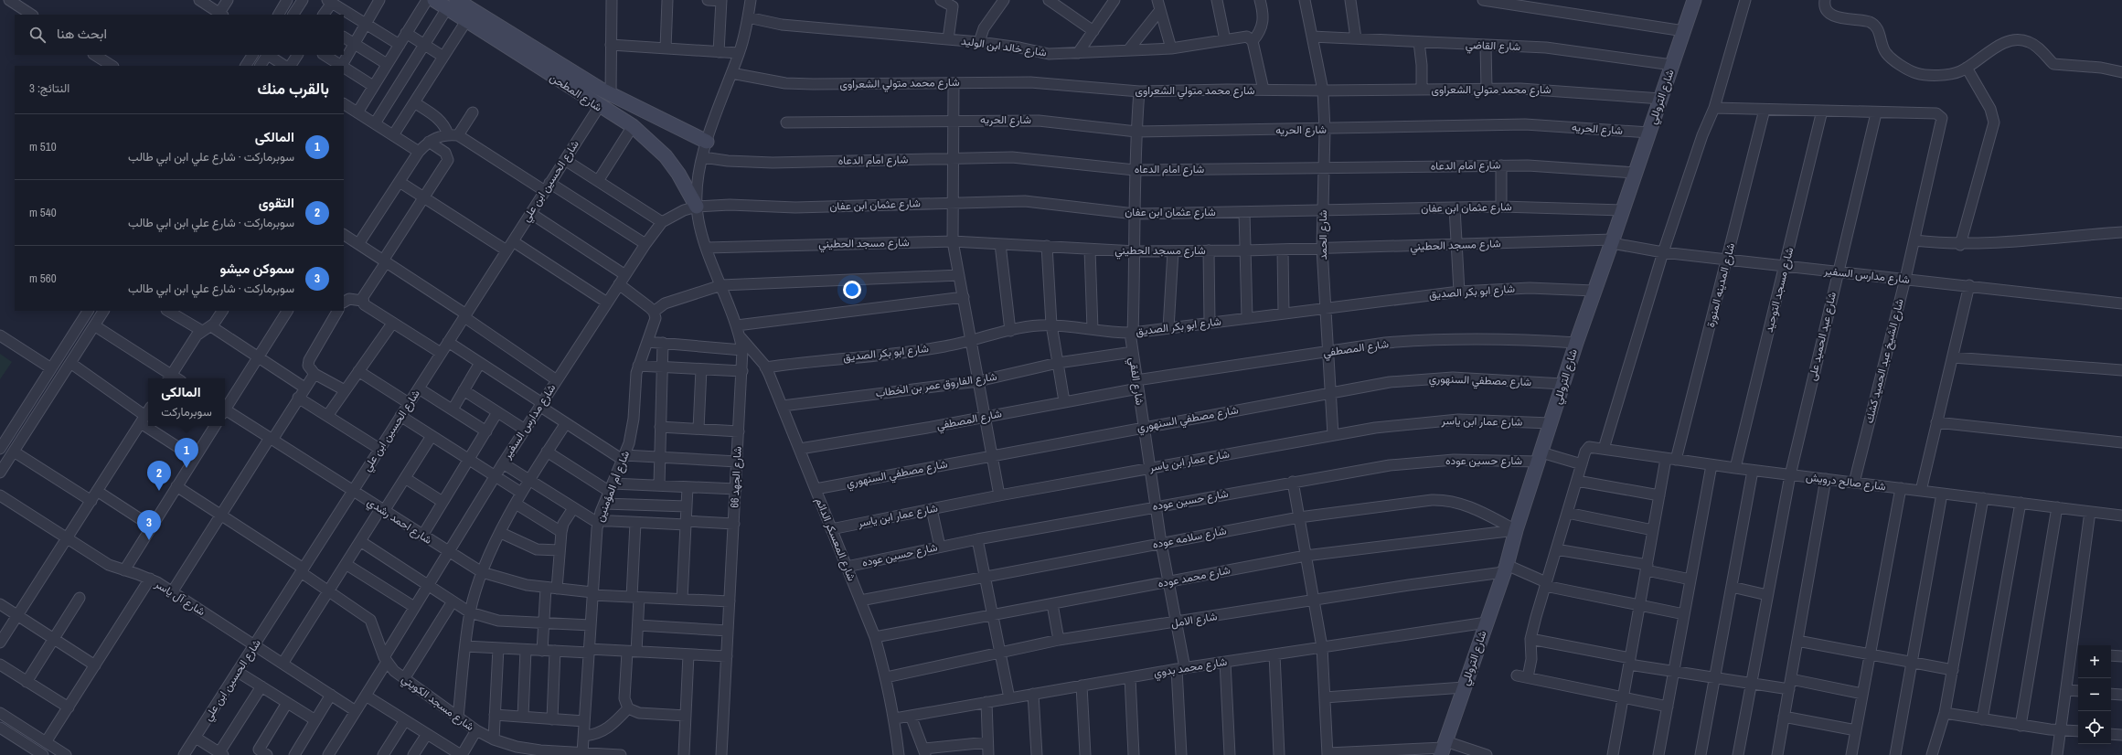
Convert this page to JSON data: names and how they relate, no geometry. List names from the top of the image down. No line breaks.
{"streets":{"street":["شارع القاضي","شارع خالد ابن الوليد","شارع محمد متولي الشعراوى","شارع المطحن","شارع التروللي","شارع الحريه","شارع امام الدعاه","شارع الحسين ابن علي","شارع عثمان ابن عفان","شارع الحمد","شارع مسجد الحطيني","شارع مدارس السفير","شارع المدينه المنورة","شارع مسجد التوحيد","شارع ابو بكر الصديق","شارع عبد الحميد على","شارع المصطفي","شارع الشيخ عبد الحميد كشك","شارع مصطفي السنهوري","شارع الفقي","شارع الفاروق عمر بن الخطاب","شارع عمار ابن ياسر","شارع حسين عوده","شارع الجهد 66","شارع صالح درويش","شارع أم المؤمنين","شارع احمد رشدي","شارع سلامه عوده","شارع المعسكر الدائم","شارع محمد عوده","شارع آل ياسر","شارع الامل","شارع محمد بدوي","شارع مسجد الكويتي"]},"crossings":[["شارع القاضي","شارع التروللي"],["شارع القاضي","شارع الحمد"],["شارع خالد ابن الوليد","شارع الجهد 66"],["شارع محمد متولي الشعراوى","شارع التروللي"],["شارع محمد متولي الشعراوى","شارع الحمد"],["شارع محمد متولي الشعراوى","شارع الفقي"],["شارع محمد متولي الشعراوى","شارع الجهد 66"],["شارع المطحن","شارع الحسين ابن علي"],["شارع المطحن","شارع عثمان ابن عفان"],["شارع المطحن","شارع مدارس السفير"],["شارع المطحن","شارع الجهد 66"],["شارع التروللي","شارع الحريه"],["شارع التروللي","شارع امام الدعاه"],["شارع التروللي","شارع عثمان ابن عفان"],["شارع التروللي","شارع مسجد الحطيني"],["شارع التروللي","شارع مدارس السفير"],["شارع التروللي","شارع ابو بكر الصديق"],["شارع التروللي","شارع المصطفي"],["شارع التروللي","شارع مصطفي السنهوري"],["شارع التروللي","شارع عمار ابن ياسر"],["شارع التروللي","شارع حسين عوده"],["شارع التروللي","شارع سلامه عوده"],["شارع التروللي","شارع محمد عوده"],["شارع التروللي","شارع الامل"],["شارع التروللي","شارع محمد بدوي"],["شارع الحريه","شارع الحمد"],["شارع الحريه","شارع الفقي"],["شارع امام الدعاه","شارع الحمد"],["شارع امام الدعاه","شارع الفقي"],["شارع امام الدعاه","شارع الجهد 66"],["شارع الحسين ابن علي","شارع احمد رشدي"],["شارع الحسين ابن علي","شارع آل ياسر"],["شارع الحسين ابن علي","شارع مسجد الكويتي"],["شارع عثمان ابن عفان","شارع الحمد"],["شارع عثمان ابن عفان","شارع مدارس السفير"],["شارع عثمان ابن عفان","شارع الفقي"],["شارع عثمان ابن عفان","شارع الجهد 66"],["شارع الحمد","شارع مسجد الحطيني"],["شارع الحمد","شارع ابو بكر الصديق"],["شارع الحمد","شارع المصطفي"],["شارع الحمد","شارع مصطفي السنهوري"],["شارع الحمد","شارع عمار ابن ياسر"],["شارع مسجد الحطيني","شارع مدارس السفير"],["شارع مسجد الحطيني","شارع الفقي"],["شارع مسجد الحطيني","شارع الجهد 66"],["شارع مدارس السفير","شارع المدينه المنورة"],["شارع مدارس السفير","شارع مسجد التوحيد"],["شارع مدارس السفير","شارع عبد الحميد على"],["شارع مدارس السفير","شارع الشيخ عبد الحميد كشك"],["شارع مدارس السفير","شارع الجهد 66"],["شارع مدارس السفير","شارع احمد رشدي"],["شارع مدارس السفير","شارع آل ياسر"],["شارع مدارس السفير","شارع مسجد الكويتي"],["شارع المدينه المنورة","شارع صالح درويش"],["شارع مسجد التوحيد","شارع صالح درويش"],["شارع ابو بكر الصديق","شارع الفقي"],["شارع ابو بكر الصديق","شارع المعسكر الدائم"],["شارع عبد الحميد على","شارع الشيخ عبد الحميد كشك"],["شارع عبد الحميد على","شارع صالح درويش"],["شارع المصطفي","شارع الفقي"],["شارع المصطفي","شارع المعسكر الدائم"],["شارع الشيخ عبد الحميد كشك","شارع صالح درويش"],["شارع مصطفي السنهوري","شارع الفقي"],["شارع مصطفي السنهوري","شارع المعسكر الدائم"],["شارع الفقي","شارع الفاروق عمر بن الخطاب"],["شارع الفقي","شارع عمار ابن ياسر"],["شارع الفقي","شارع حسين عوده"],["شارع الفقي","شارع سلامه عوده"],["شارع الفقي","شارع محمد عوده"],["شارع الفقي","شارع الامل"],["شارع الفقي","شارع محمد بدوي"],["شارع الفاروق عمر بن الخطاب","شارع المعسكر الدائم"],["شارع عمار ابن ياسر","شارع المعسكر الدائم"],["شارع حسين عوده","شارع صالح درويش"],["شارع حسين عوده","شارع المعسكر الدائم"],["شارع الجهد 66","شارع احمد رشدي"],["شارع الجهد 66","شارع المعسكر الدائم"],["شارع أم المؤمنين","شارع احمد رشدي"],["شارع أم المؤمنين","شارع مسجد الكويتي"],["شارع سلامه عوده","شارع المعسكر الدائم"],["شارع سلامه عوده","شارع محمد عوده"],["شارع المعسكر الدائم","شارع محمد عوده"],["شارع المعسكر الدائم","شارع الامل"],["شارع المعسكر الدائم","شارع محمد بدوي"]],"page":{"search":"ابحث هنا","heading":["بالقرب منك","النتائج: 3"],"list":[{"mark":"1","name":"المالكى","note":"سوبرماركت · شارع علي ابن ابي طالب","value":"510 m"},{"mark":"2","name":"التقوى","note":"سوبرماركت · شارع علي ابن ابي طالب","value":"540 m"},{"mark":"3","name":"سموكن ميشو","note":"سوبرماركت · شارع علي ابن ابي طالب","value":"560 m"}],"popup":["المالكى","سوبرماركت"],"pins":["1","2","3"],"map_buttons":["+","−"]}}
